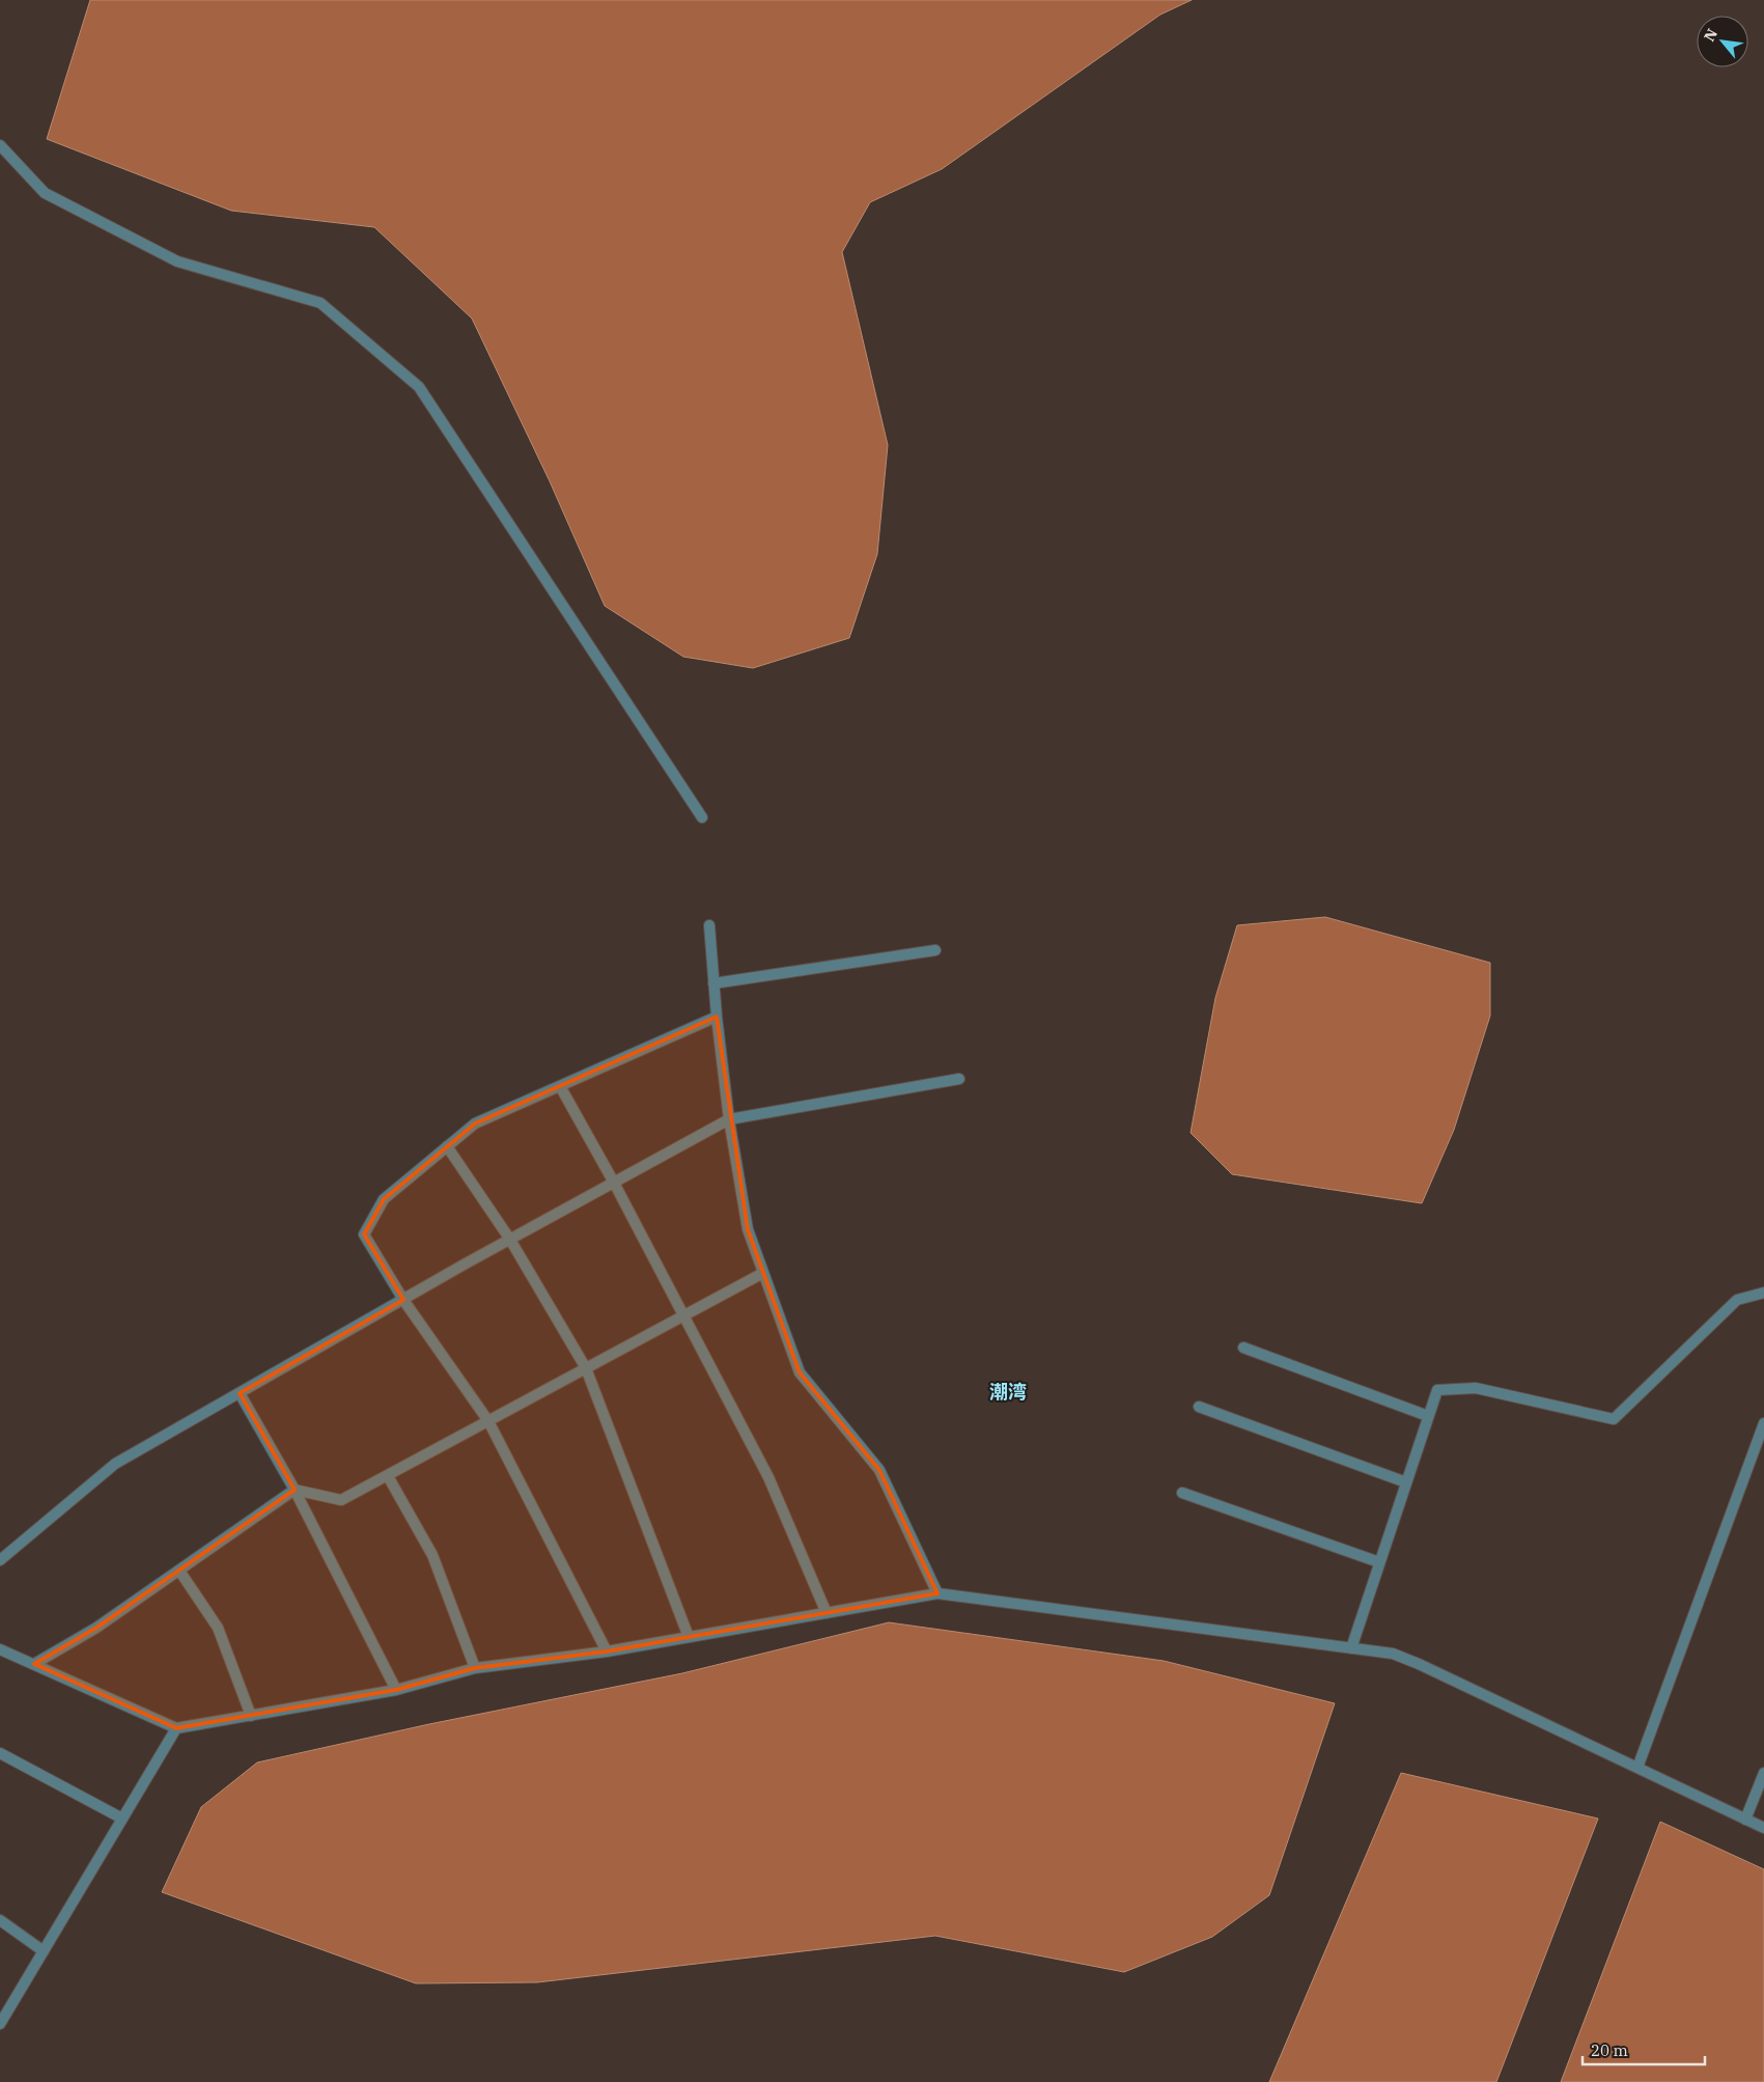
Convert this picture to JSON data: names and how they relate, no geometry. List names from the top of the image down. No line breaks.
{"districts":["潮湾"],"scale_bar":"20 m","north":"top left"}
